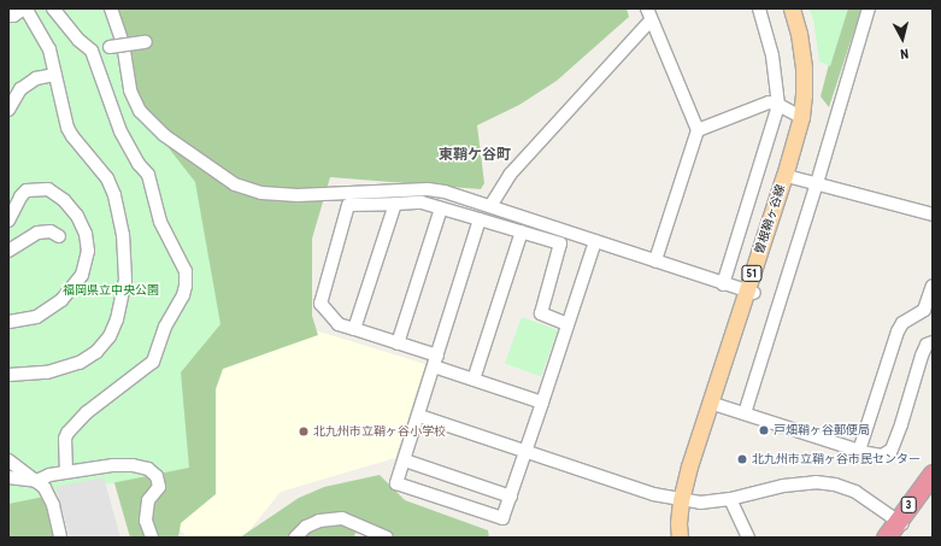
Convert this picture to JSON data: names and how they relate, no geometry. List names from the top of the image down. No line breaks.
{"streets":{"highway":["3"],"main road":["曽根鞘ヶ谷線","51"]},"districts":["東鞘ケ谷町"],"parks":["福岡県立中央公園"],"places":["戸畑鞘ヶ谷郵便局","北九州市立鞘ヶ谷小学校","北九州市立鞘ヶ谷市民センター"],"north":"bottom"}
